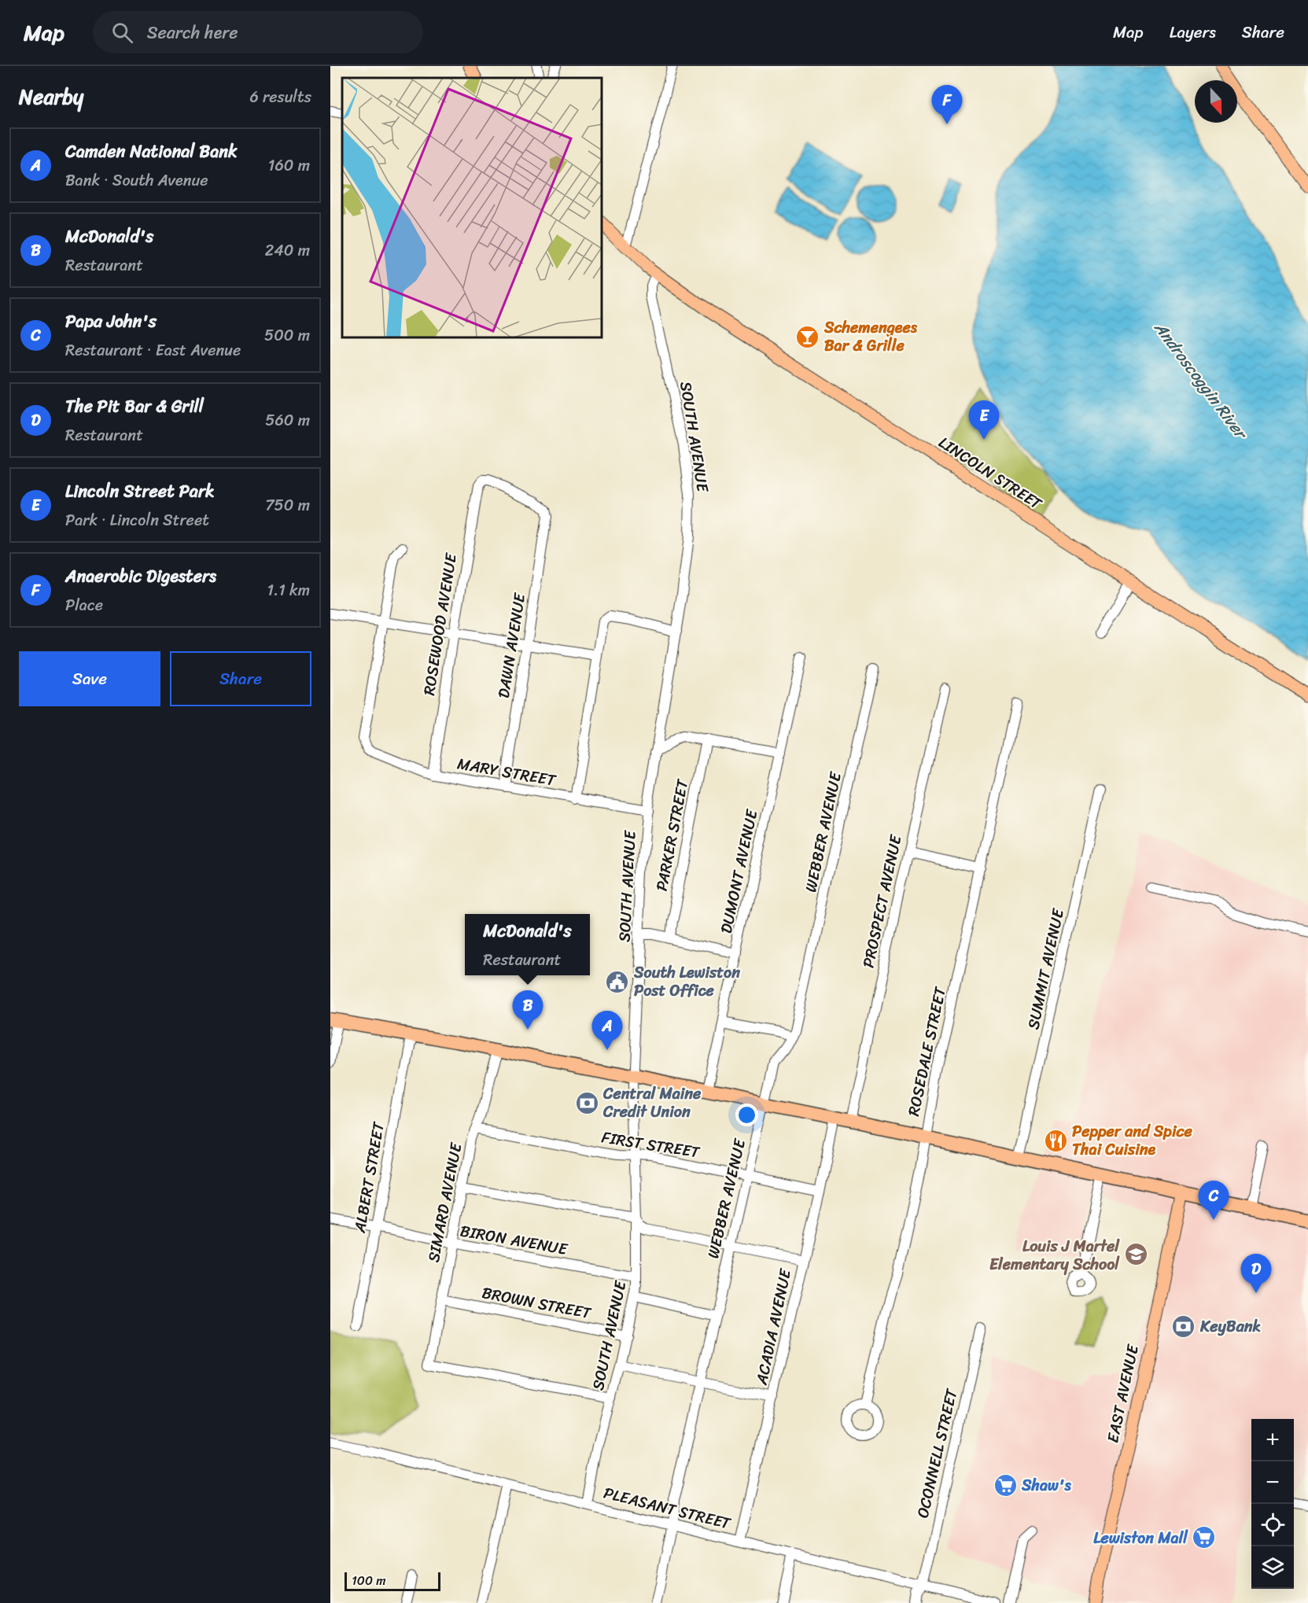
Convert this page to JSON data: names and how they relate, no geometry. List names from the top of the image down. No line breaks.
{"streets":{"main road":["LINCOLN STREET","EAST AVENUE"],"street":["SOUTH AVENUE","ROSEWOOD AVENUE","DAWN AVENUE","MARY STREET","WEBBER AVENUE","PARKER STREET","DUMONT AVENUE","PROSPECT AVENUE","SUMMIT AVENUE","ROSEDALE STREET","FIRST STREET","ALBERT STREET","SIMARD AVENUE","BIRON AVENUE","BROWN STREET","ACADIA AVENUE","OCONNELL STREET","PLEASANT STREET"]},"crossings":[["SOUTH AVENUE","LINCOLN STREET"],["SOUTH AVENUE","MARY STREET"],["SOUTH AVENUE","FIRST STREET"],["SOUTH AVENUE","SIMARD AVENUE"],["SOUTH AVENUE","BIRON AVENUE"],["SOUTH AVENUE","BROWN STREET"],["SOUTH AVENUE","PLEASANT STREET"],["ROSEWOOD AVENUE","DAWN AVENUE"],["ROSEWOOD AVENUE","MARY STREET"],["DAWN AVENUE","MARY STREET"],["WEBBER AVENUE","FIRST STREET"],["WEBBER AVENUE","PLEASANT STREET"],["FIRST STREET","SIMARD AVENUE"],["FIRST STREET","ACADIA AVENUE"],["ALBERT STREET","BIRON AVENUE"],["SIMARD AVENUE","BIRON AVENUE"],["SIMARD AVENUE","BROWN STREET"],["ACADIA AVENUE","PLEASANT STREET"],["OCONNELL STREET","PLEASANT STREET"]],"water":["Androscoggin River"],"places":{"bar":["Schemengees Bar & Grille"],"public building":["South Lewiston Post Office"],"bank":["Central Maine Credit Union","KeyBank"],"restaurant":["Pepper and Spice Thai Cuisine"],"school or university":["Louis J Martel Elementary School"],"supermarket":["Shaw's","Lewiston Mall"]},"scale_bar":"100 m","north":"bottom","page":{"header":"Map","search":"Search here","nav":["Map","Layers","Share"],"heading":["Nearby","6 results"],"pins":["F","E","B","A","C","D"],"list":[{"mark":"A","name":"Camden National Bank","note":"Bank · South Avenue","value":"160 m"},{"mark":"B","name":"McDonald's","note":"Restaurant","value":"240 m"},{"mark":"C","name":"Papa John's","note":"Restaurant · East Avenue","value":"500 m"},{"mark":"D","name":"The Pit Bar & Grill","note":"Restaurant","value":"560 m"},{"mark":"E","name":"Lincoln Street Park","note":"Park · Lincoln Street","value":"750 m"},{"mark":"F","name":"Anaerobic Digesters","note":"Place","value":"1.1 km"}],"buttons":["Save","Share"],"popup":["McDonald's","Restaurant"],"map_buttons":["+","−"],"scale":"100 m"}}
